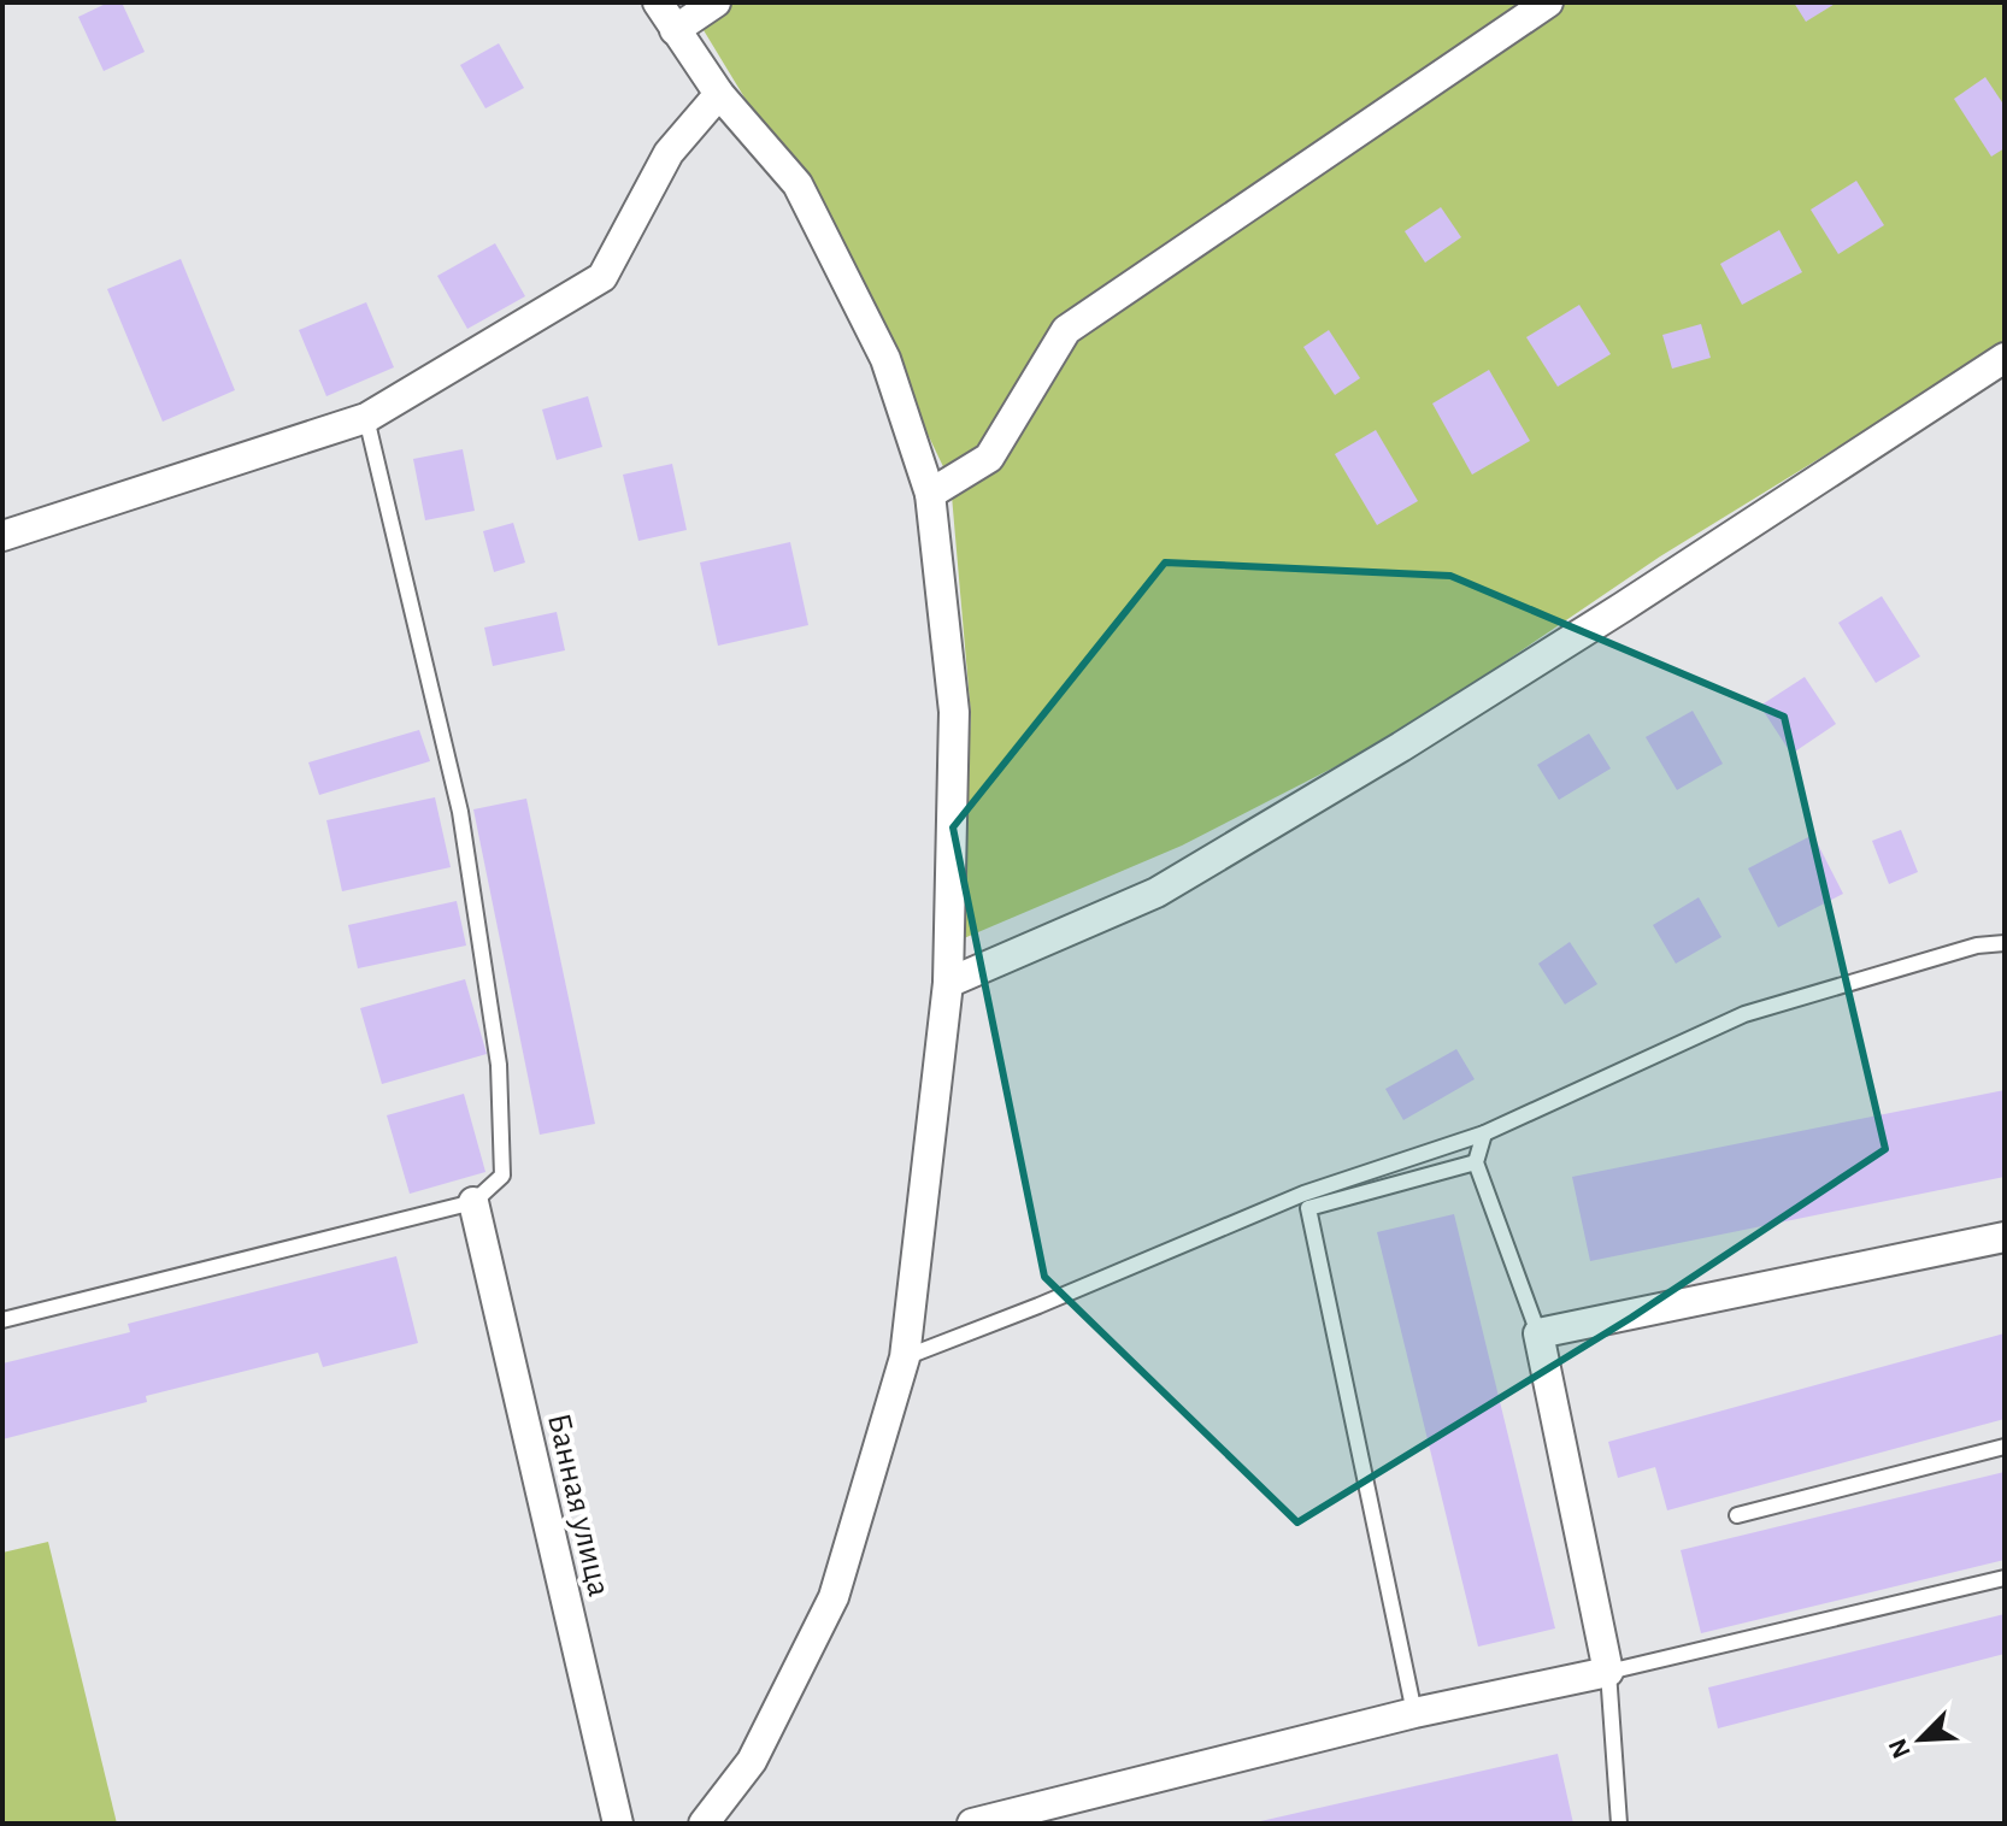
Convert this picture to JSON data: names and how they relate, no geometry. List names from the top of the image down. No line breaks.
{"streets":{"street":["Банная улица"]},"north":"bottom left"}
